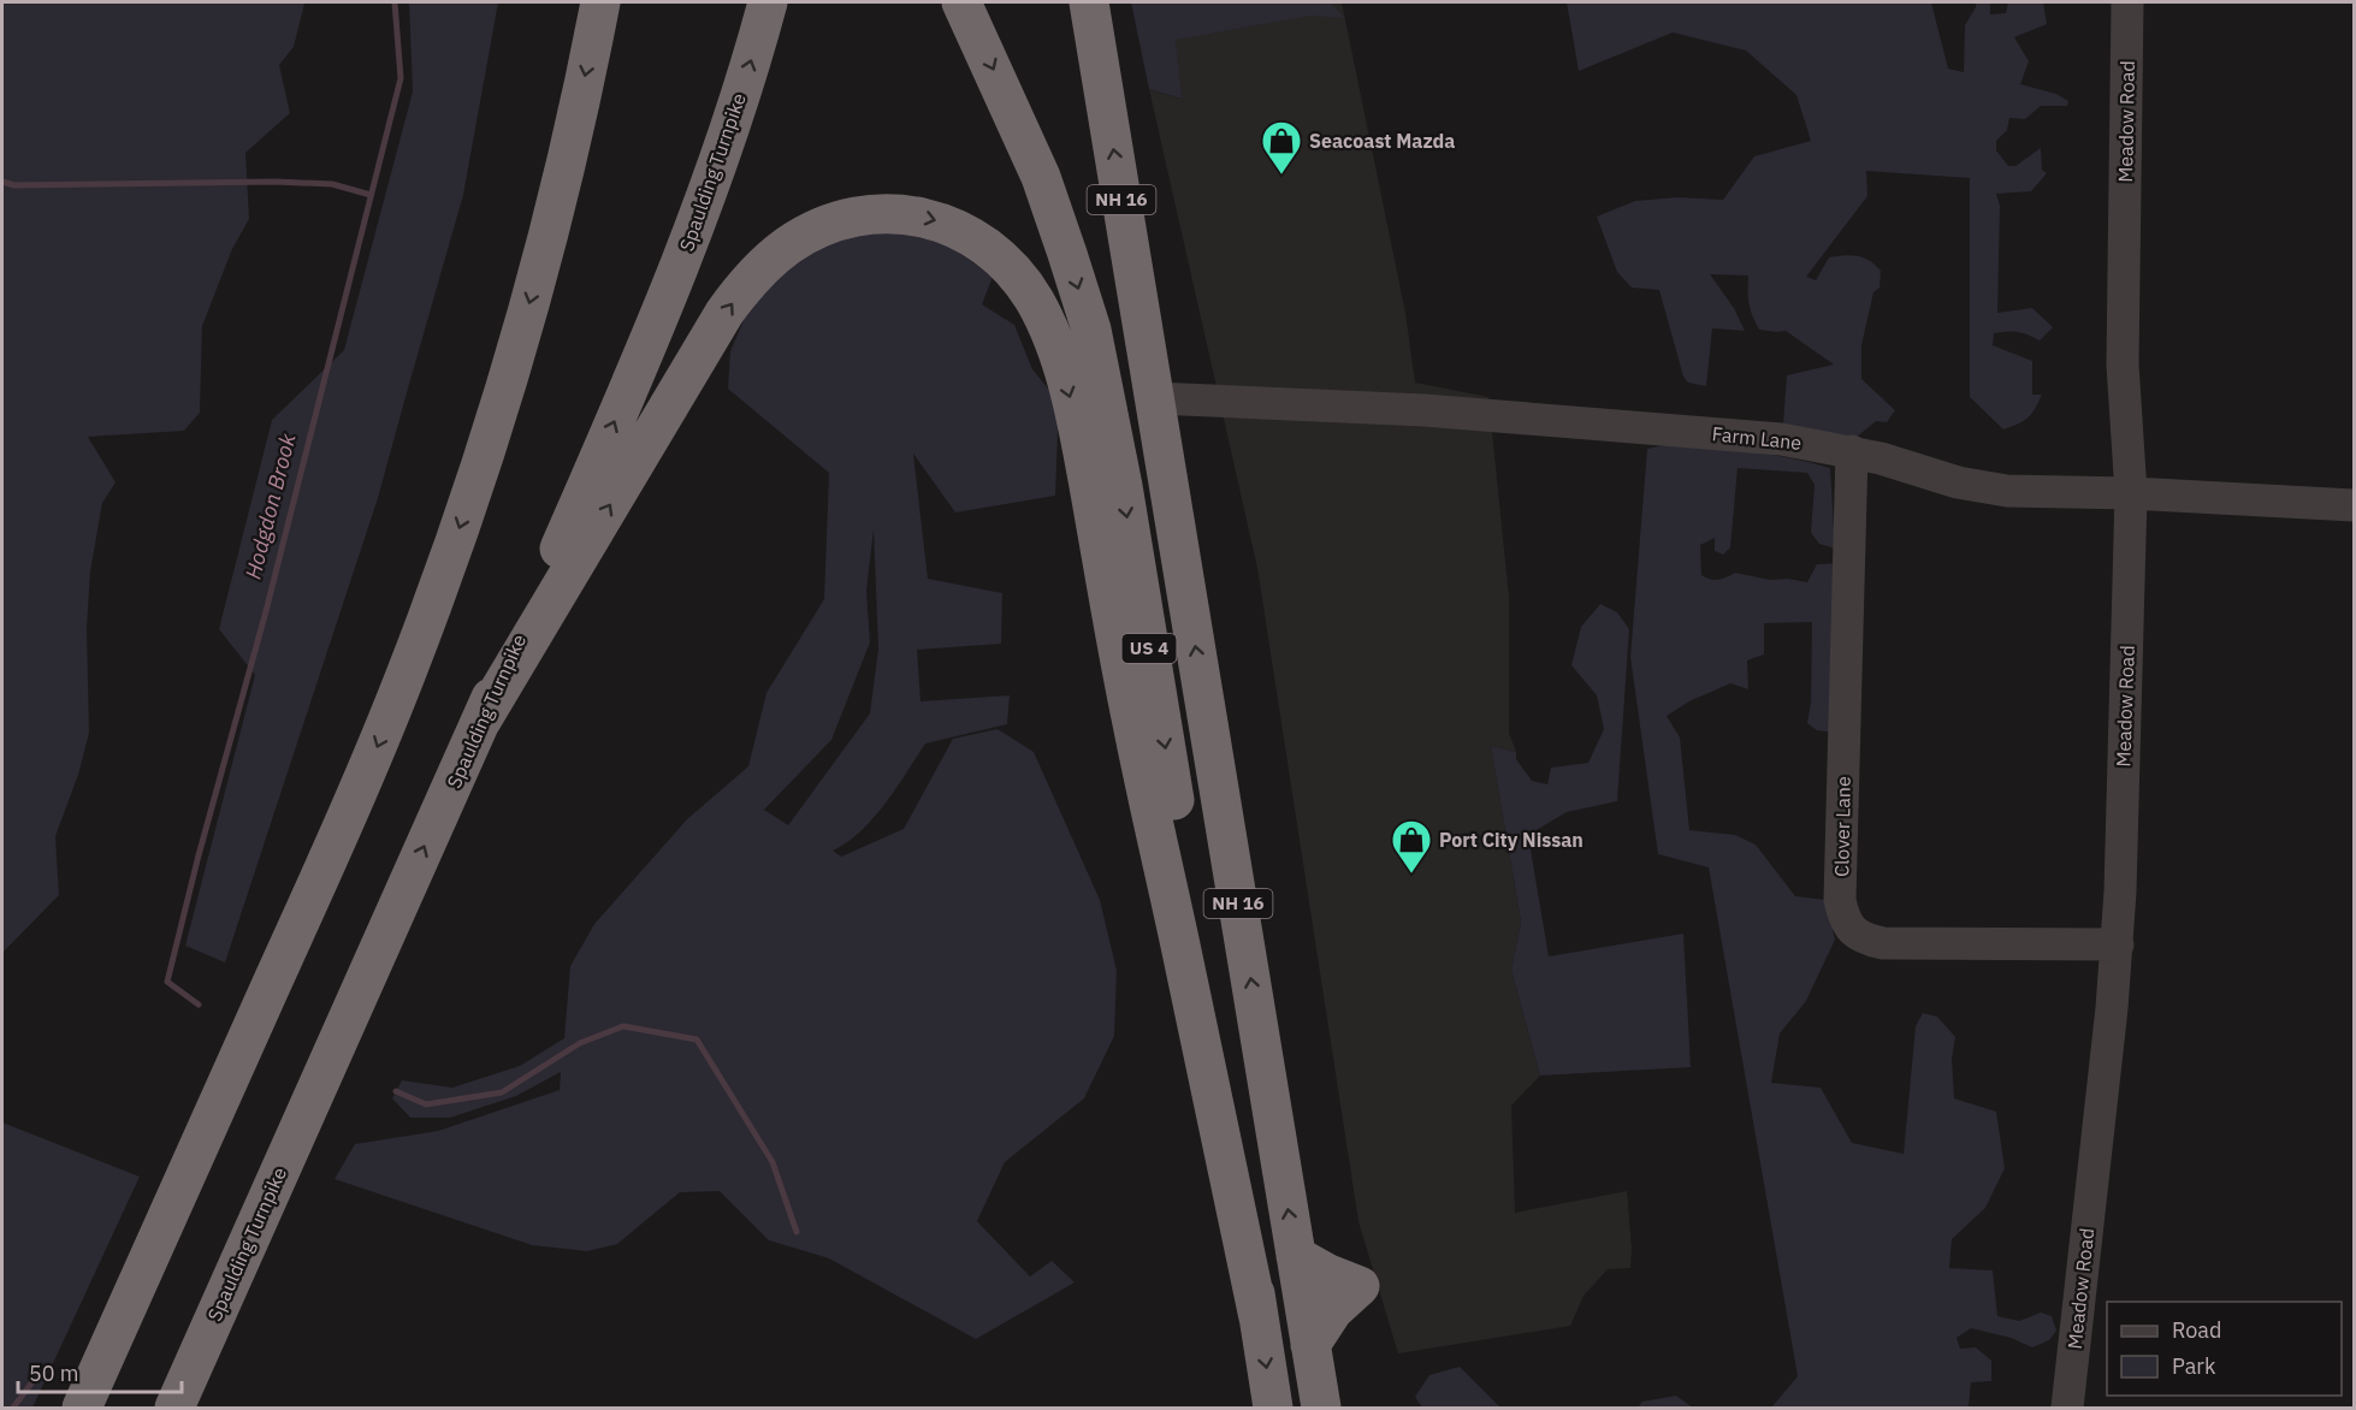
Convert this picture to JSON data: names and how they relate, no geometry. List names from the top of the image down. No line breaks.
{"streets":{"highway":["Spaulding Turnpike","NH 16","US 4"],"street":["Meadow Road","Farm Lane","Clover Lane"]},"crossings":[["Meadow Road","Farm Lane"],["Meadow Road","Clover Lane"],["NH 16","Farm Lane"],["Farm Lane","Clover Lane"]],"water":["Hodgdon Brook"],"places":{"shop":["Seacoast Mazda","Port City Nissan"]},"legend":["Road","Park"],"scale_bar":"50 m"}
